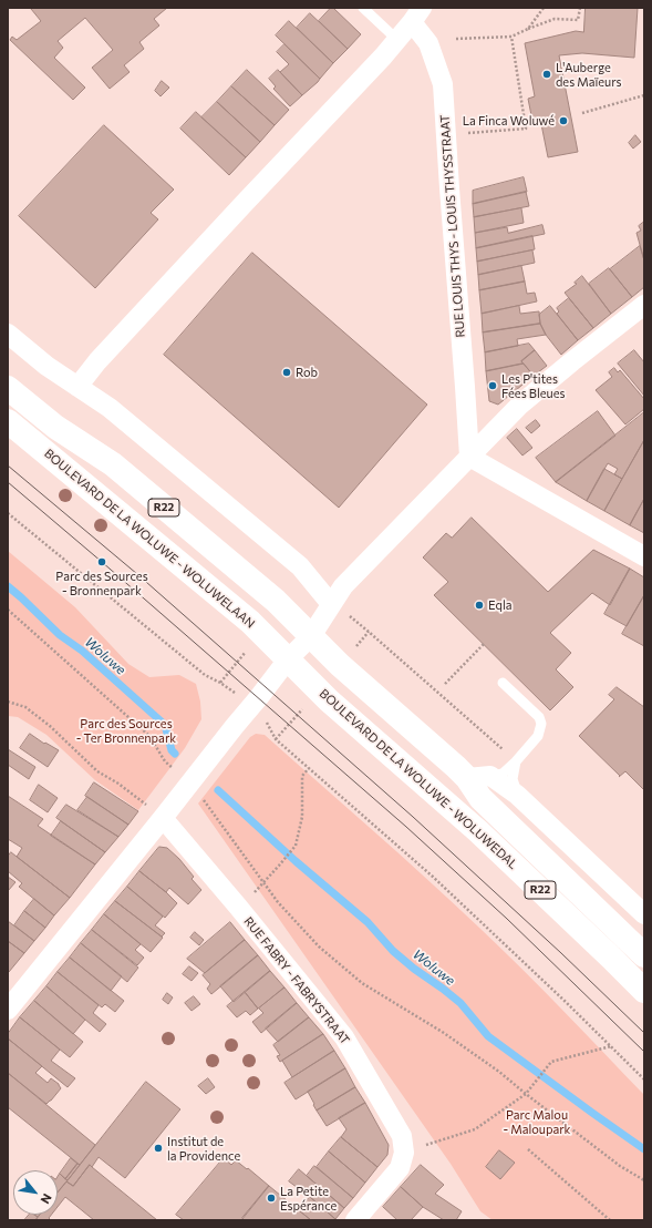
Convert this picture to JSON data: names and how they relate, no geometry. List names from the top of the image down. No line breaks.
{"streets":{"highway":["R22","BOULEVARD DE LA WOLUWE - WOLUWELAAN","BOULEVARD DE LA WOLUWE - WOLUWEDAL"],"street":["RUE LOUIS THYS - LOUIS THYSSTRAAT","RUE FABRY - FABRYSTRAAT"]},"crossings":[["R22","BOULEVARD DE LA WOLUWE - WOLUWEDAL"],["BOULEVARD DE LA WOLUWE - WOLUWELAAN","BOULEVARD DE LA WOLUWE - WOLUWEDAL"]],"water":["Woluwe"],"parks":["Parc des Sources - Ter Bronnenpark","Parc Malou - Maloupark"],"places":["L'Auberge des Maïeurs","La Finca Woluwé","Rob","Les P'tites Fées Bleues","Parc des Sources - Bronnenpark","Eqla","Institut de la Providence","La Petite Espérance"],"north":"bottom right"}
